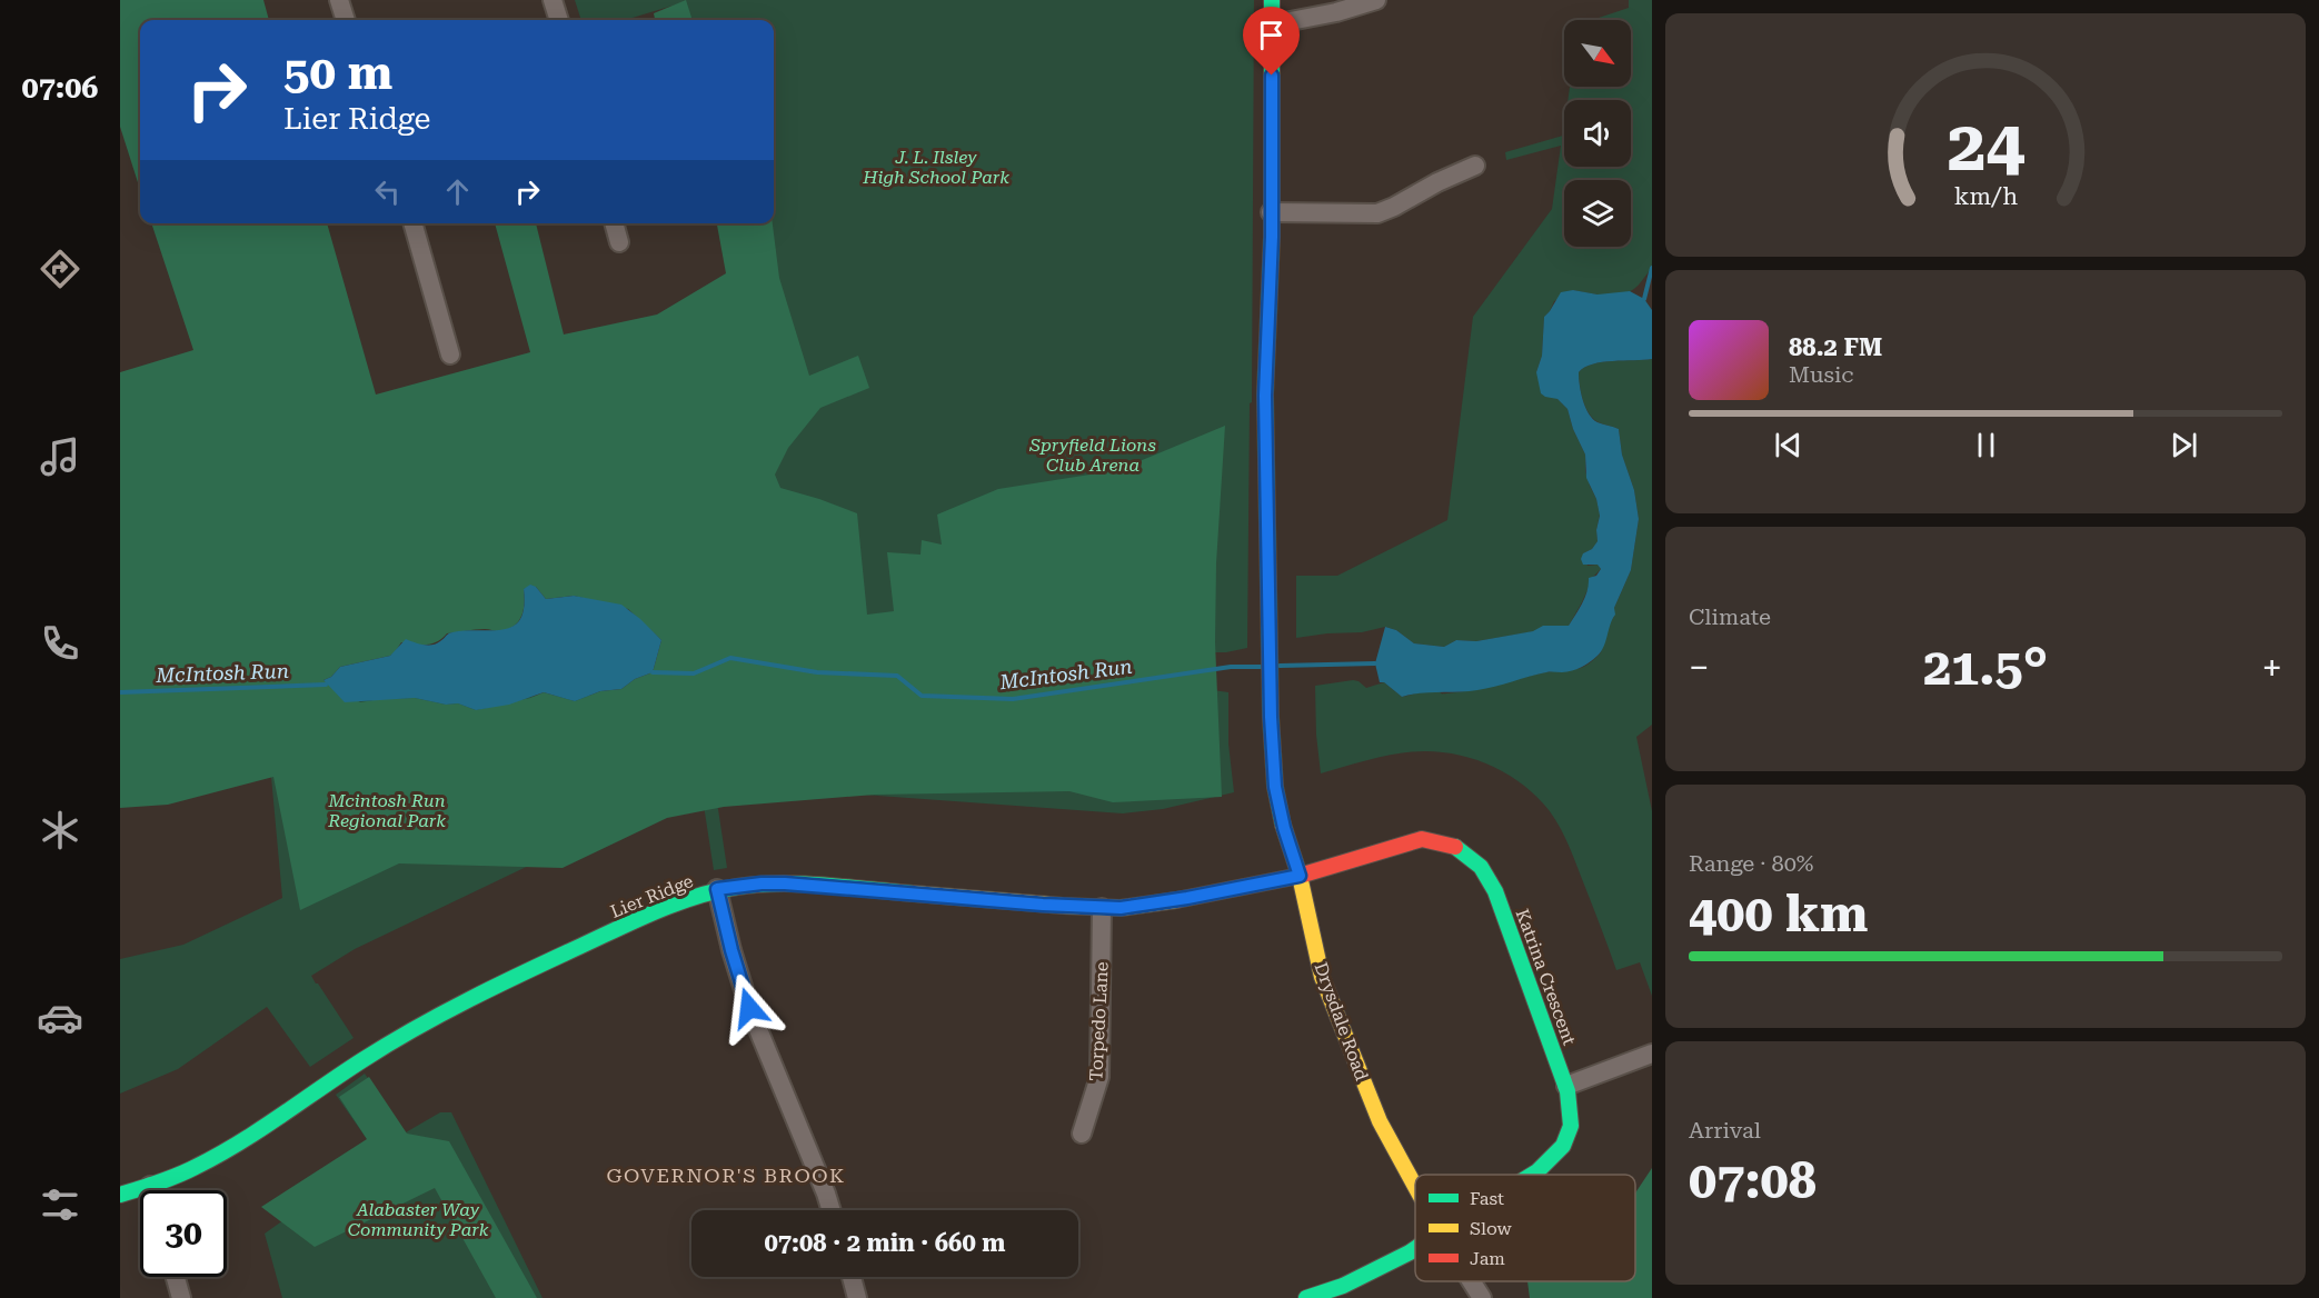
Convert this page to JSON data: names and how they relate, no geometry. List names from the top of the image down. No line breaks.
{"streets":{"street":["Lier Ridge","Katrina Crescent","Torpedo Lane","Drysdale Road"]},"crossings":[["Lier Ridge","Katrina Crescent"],["Lier Ridge","Torpedo Lane"],["Lier Ridge","Drysdale Road"],["Katrina Crescent","Drysdale Road"]],"districts":["GOVERNOR'S BROOK"],"water":["McIntosh Run"],"parks":["J. L. Ilsley High School Park","Spryfield Lions Club Arena","Mcintosh Run Regional Park","Alabaster Way Community Park"],"legend":["Fast","Slow","Jam"],"north":"bottom right","page":{"tabs":"07:06","turn":["50 m","Lier Ridge"],"song":["88.2 FM","Music"],"tile":["Climate",["Range · 80%","400 km"],["Arrival","07:08"]],"heat":["−","21.5°","+"],"limit":"30","trip":"07:08 · 2 min · 660 m","gauge":["24","km/h"]}}
